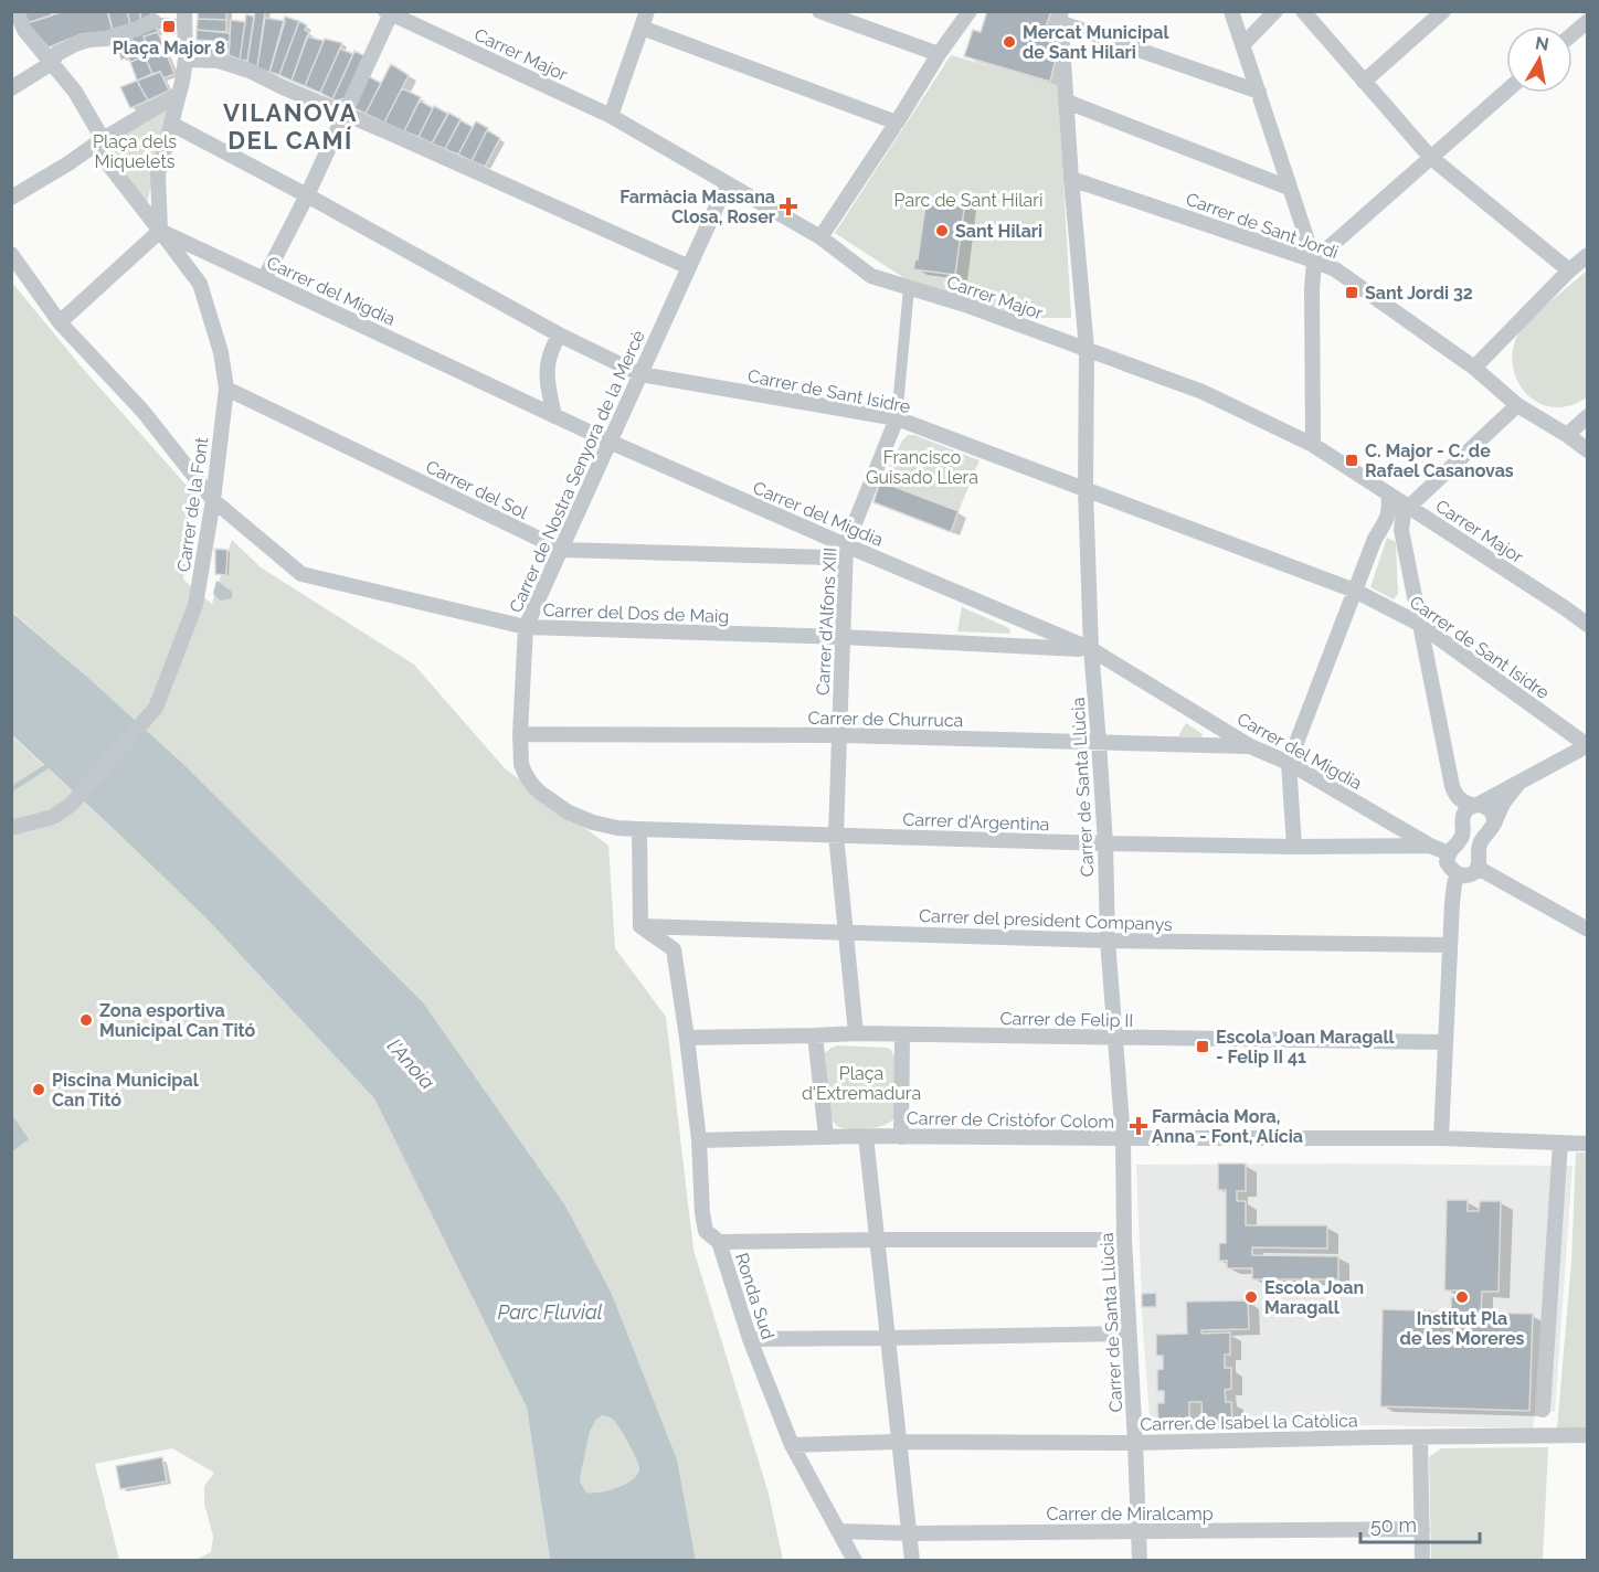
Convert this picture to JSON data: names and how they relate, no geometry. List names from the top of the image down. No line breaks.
{"streets":{"street":["Carrer Major","Carrer de Sant Jordi","Carrer del Migdia","Carrer de Sant Isidre","Carrer de Nostra Senyora de la Mercè","Carrer del Sol","Carrer de la Font","Carrer del Dos de Maig","Carrer d'Alfons XIII","Carrer de Churruca","Carrer de Santa Llùcia","Carrer d'Argentina","Carrer del president Companys","Carrer de Felip II","Carrer de Cristòfor Colom","Ronda Sud","Carrer de Isabel la Catòlica","Carrer de Miralcamp"]},"crossings":[["Carrer Major","Carrer de Nostra Senyora de la Mercè"],["Carrer Major","Carrer de Santa Llùcia"],["Carrer de Sant Jordi","Carrer de Santa Llùcia"],["Carrer del Migdia","Carrer de Nostra Senyora de la Mercè"],["Carrer del Migdia","Carrer del Sol"],["Carrer del Migdia","Carrer de la Font"],["Carrer del Migdia","Carrer del Dos de Maig"],["Carrer del Migdia","Carrer d'Alfons XIII"],["Carrer del Migdia","Carrer de Churruca"],["Carrer del Migdia","Carrer de Santa Llùcia"],["Carrer del Migdia","Carrer d'Argentina"],["Carrer de Sant Isidre","Carrer de Nostra Senyora de la Mercè"],["Carrer de Sant Isidre","Carrer d'Alfons XIII"],["Carrer de Sant Isidre","Carrer de Santa Llùcia"],["Carrer de Nostra Senyora de la Mercè","Carrer del Sol"],["Carrer de Nostra Senyora de la Mercè","Carrer del Dos de Maig"],["Carrer de Nostra Senyora de la Mercè","Carrer de Churruca"],["Carrer de Nostra Senyora de la Mercè","Carrer d'Argentina"],["Carrer del Sol","Carrer de la Font"],["Carrer del Sol","Carrer d'Alfons XIII"],["Carrer de la Font","Carrer del Dos de Maig"],["Carrer del Dos de Maig","Carrer d'Alfons XIII"],["Carrer del Dos de Maig","Carrer de Santa Llùcia"],["Carrer d'Alfons XIII","Carrer de Churruca"],["Carrer d'Alfons XIII","Carrer d'Argentina"],["Carrer d'Alfons XIII","Carrer del president Companys"],["Carrer d'Alfons XIII","Carrer de Felip II"],["Carrer de Churruca","Carrer de Santa Llùcia"],["Carrer de Santa Llùcia","Carrer d'Argentina"],["Carrer de Santa Llùcia","Carrer del president Companys"],["Carrer de Santa Llùcia","Carrer de Felip II"],["Carrer de Santa Llùcia","Carrer de Cristòfor Colom"],["Carrer de Santa Llùcia","Carrer de Isabel la Catòlica"],["Carrer de Santa Llùcia","Carrer de Miralcamp"],["Carrer del president Companys","Ronda Sud"],["Carrer de Felip II","Ronda Sud"],["Carrer de Cristòfor Colom","Ronda Sud"],["Ronda Sud","Carrer de Isabel la Catòlica"],["Ronda Sud","Carrer de Miralcamp"]],"districts":["VILANOVA DEL CAMÍ"],"water":["l'Anoia","Parc Fluvial"],"parks":["Plaça dels Miquelets","Parc de Sant Hilari","Francisco Guisado Llera","Plaça d'Extremadura"],"places":{"transit":["Plaça Major 8","Sant Jordi 32","C. Major - C. de Rafael Casanovas","Escola Joan Maragall - Felip II 41"],"other":["Mercat Municipal de Sant Hilari","Sant Hilari","Zona esportiva Municipal Can Titó","Piscina Municipal Can Titó","Escola Joan Maragall","Institut Pla de les Moreres"],"health":["Farmàcia Massana Closa, Roser","Farmàcia Mora, Anna - Font, Alícia"]},"scale_bar":"50 m","north":"top"}
